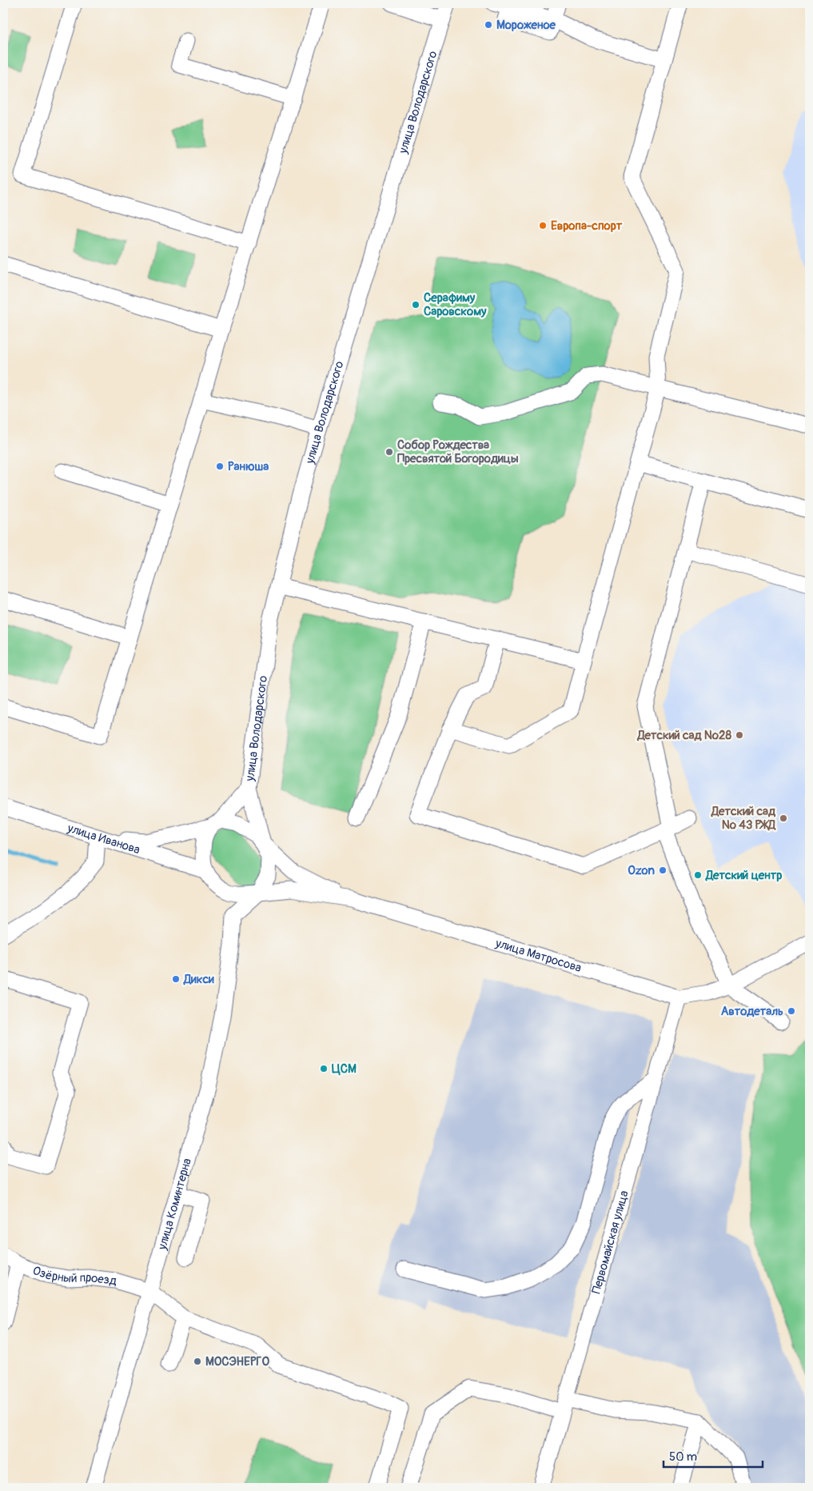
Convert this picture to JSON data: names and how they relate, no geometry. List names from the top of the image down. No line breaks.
{"streets":{"street":["улица Володарского","улица Иванова","улица Матросова","улица Коминтерна","Первомайская улица","Озёрный проезд"]},"crossings":[["улица Володарского","улица Иванова"],["улица Володарского","улица Матросова"],["улица Иванова","улица Матросова"],["улица Матросова","Первомайская улица"],["улица Коминтерна","Озёрный проезд"]],"places":["Мороженое","Европа-спорт","Серафиму Саровскому","Собор Рождества Пресвятой Богородицы","Ранюша","Детский сад №28","Детский сад № 43 РЖД","Ozon","Детский центр","Дикси","Автодеталь","ЦСМ","МОСЭНЕРГО"],"scale_bar":"50 m"}
